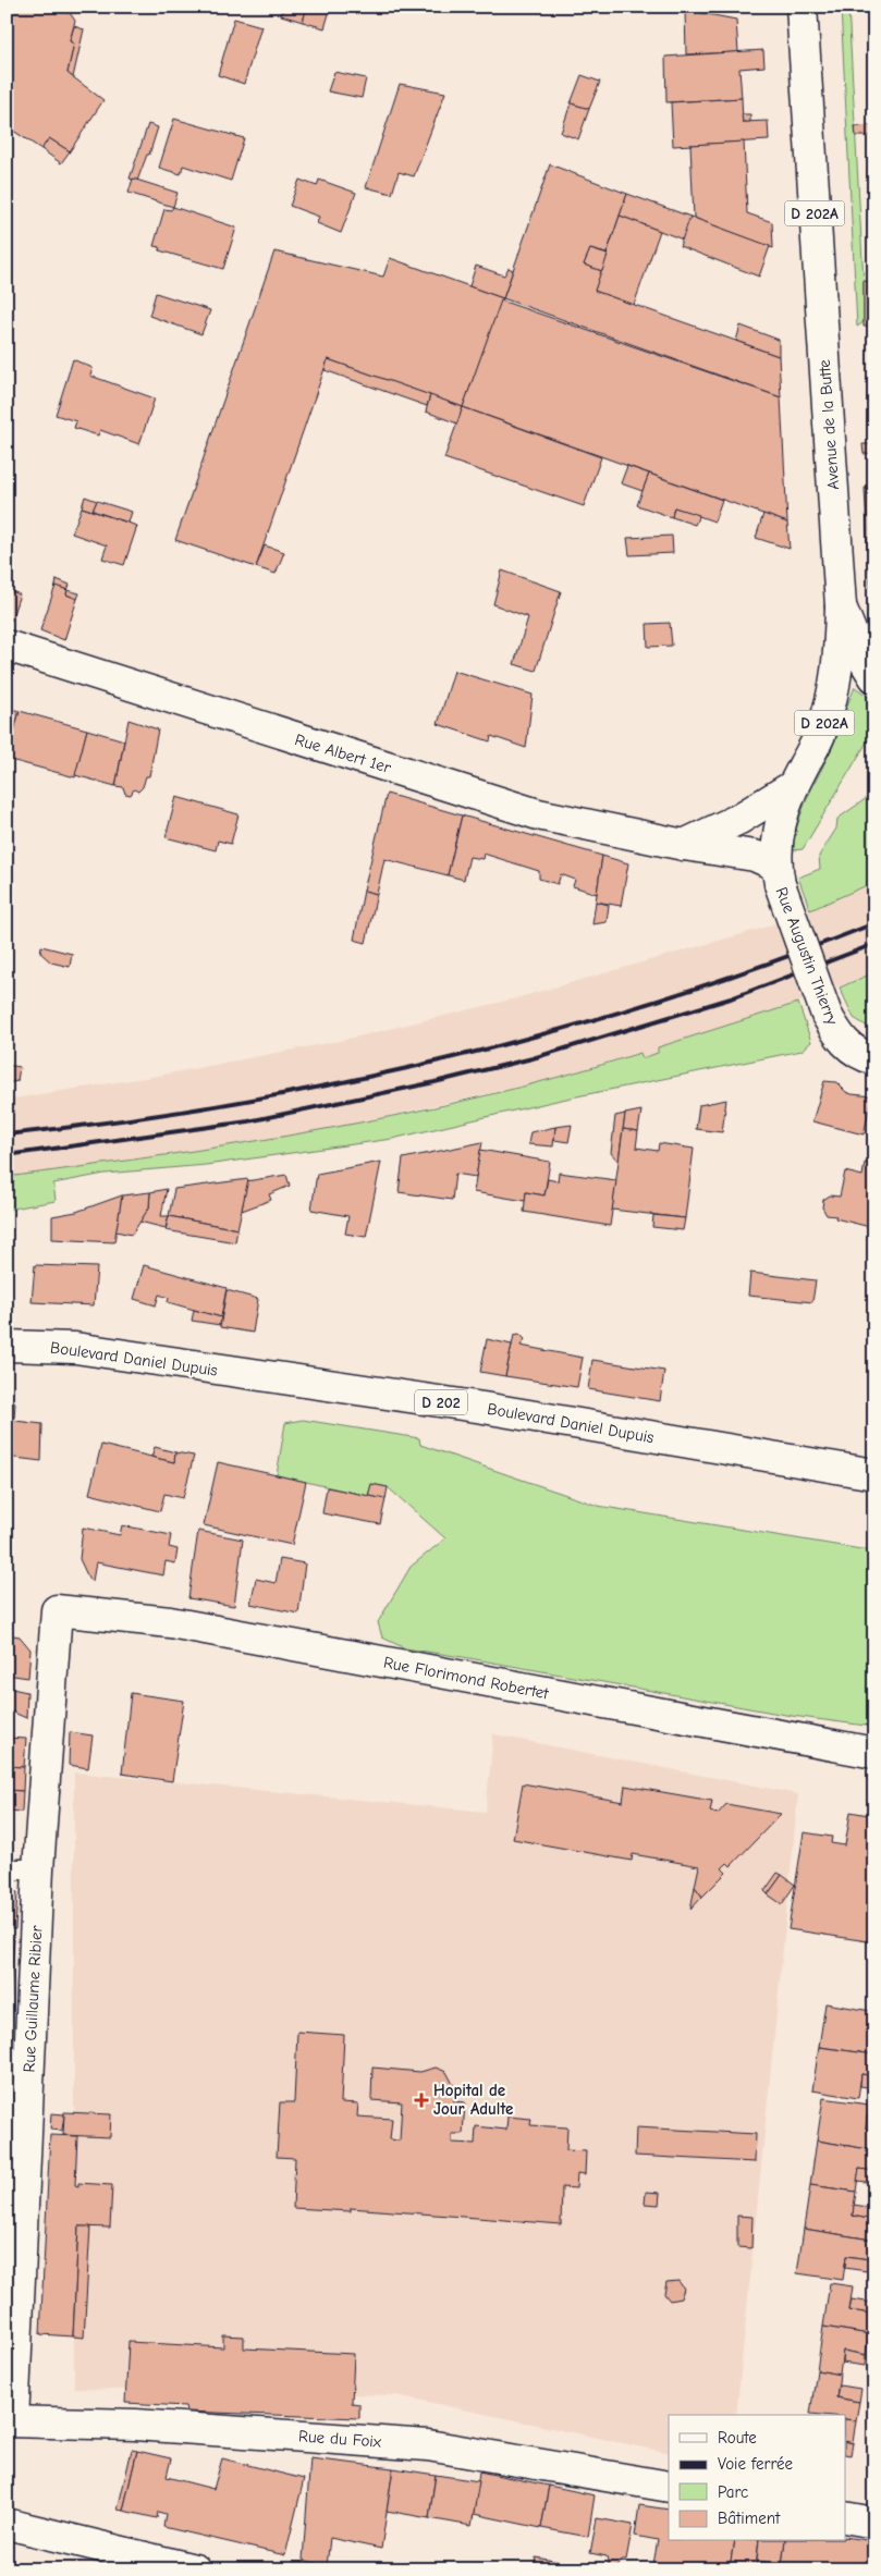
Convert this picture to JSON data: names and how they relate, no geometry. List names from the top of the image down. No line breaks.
{"streets":{"street":["D 202A","Avenue de la Butte","Rue Albert 1er","Rue Augustin Thierry","Boulevard Daniel Dupuis","D 202","Rue Florimond Robertet","Rue Guillaume Ribier","Rue du Foix"]},"crossings":[["Avenue de la Butte","Rue Albert 1er"],["Avenue de la Butte","Rue Augustin Thierry"],["Rue Albert 1er","Rue Augustin Thierry"],["Rue Florimond Robertet","Rue Guillaume Ribier"],["Rue Guillaume Ribier","Rue du Foix"]],"places":{"health":["Hopital de Jour Adulte"]},"legend":["Route","Voie ferrée","Parc","Bâtiment"]}
